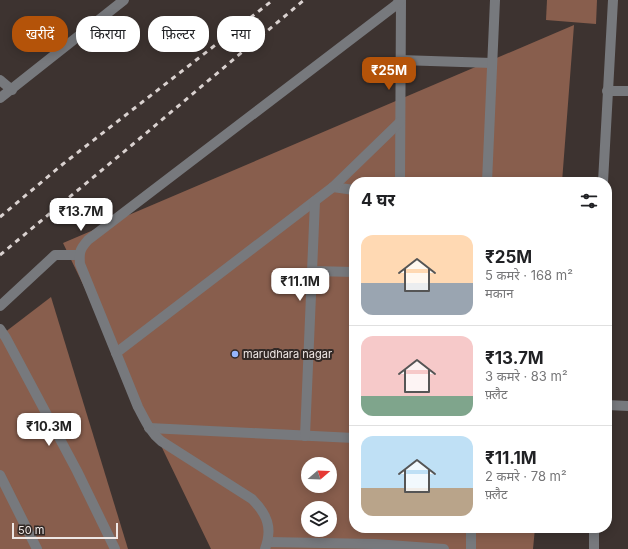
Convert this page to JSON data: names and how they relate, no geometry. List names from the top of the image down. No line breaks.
{"places":["marudhara nagar"],"scale_bar":"50 m","north":"right","page":{"chip":["खरीदें","किराया","फ़िल्टर","नया"],"price":["₹25M","₹13.7M","₹11.1M","₹10.3M"],"heading":"4 घर","list":[{"name":"₹25M","note":"5 कमरे · 168 m² · मकान"},{"name":"₹13.7M","note":"3 कमरे · 83 m² · फ़्लैट"},{"name":"₹11.1M","note":"2 कमरे · 78 m² · फ़्लैट"}],"scale":"50 m"}}
